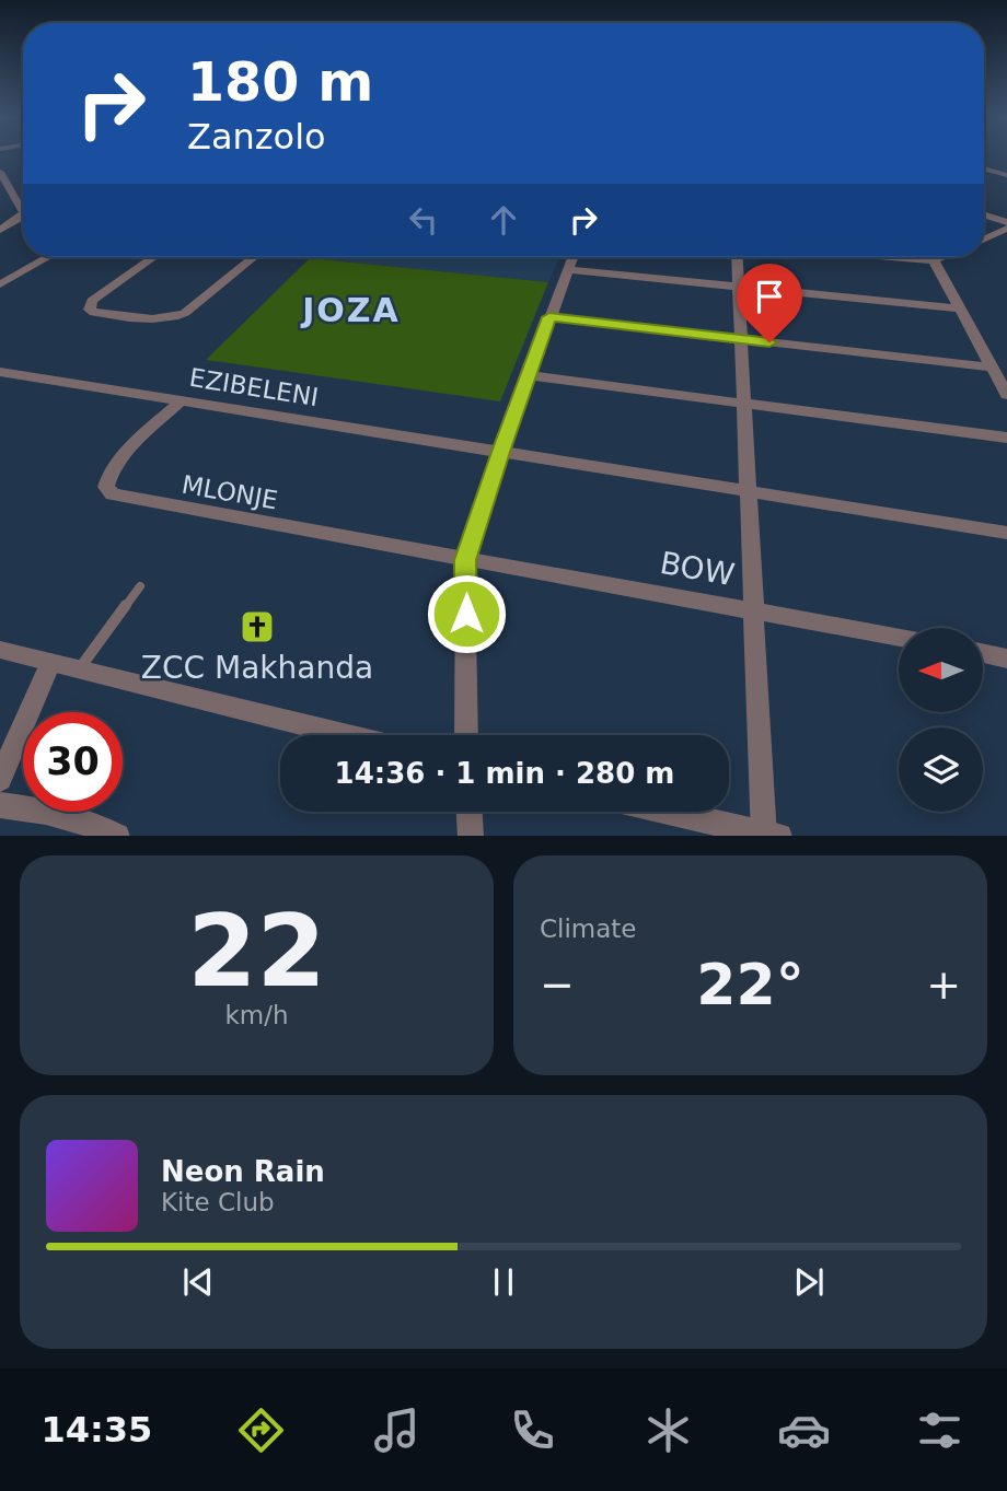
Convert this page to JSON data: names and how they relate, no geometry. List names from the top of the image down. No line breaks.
{"streets":{"street":["EZIBELENI","MLONJE","BOW"]},"crossings":[["EZIBELENI","MLONJE"],["MLONJE","BOW"]],"districts":["JOZA"],"places":{"church":["ZCC Makhanda"]},"north":"left","page":{"turn":["180 m","Zanzolo"],"limit":"30","trip":"14:36 · 1 min · 280 m","tile":[["22","km/h"],"Climate"],"heat":["−","22°","+"],"song":["Neon Rain","Kite Club"],"tabs":"14:35"}}
